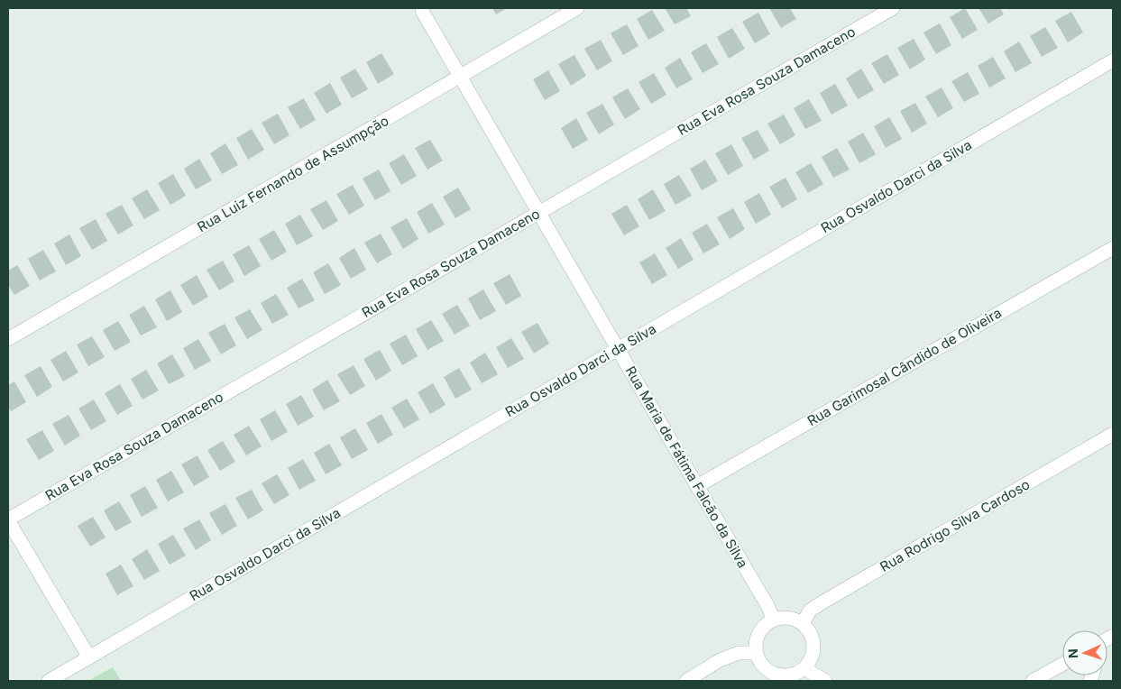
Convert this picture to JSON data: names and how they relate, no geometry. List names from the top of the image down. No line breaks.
{"streets":{"street":["Rua Eva Rosa Souza Damaceno","Rua Luiz Fernando de Assumpção","Rua Osvaldo Darci da Silva","Rua Garimosal Cândido de Oliveira","Rua Maria de Fátima Falcão da Silva","Rua Rodrigo Silva Cardoso"]},"crossings":[["Rua Eva Rosa Souza Damaceno","Rua Maria de Fátima Falcão da Silva"],["Rua Luiz Fernando de Assumpção","Rua Maria de Fátima Falcão da Silva"],["Rua Osvaldo Darci da Silva","Rua Maria de Fátima Falcão da Silva"],["Rua Garimosal Cândido de Oliveira","Rua Maria de Fátima Falcão da Silva"],["Rua Maria de Fátima Falcão da Silva","Rua Rodrigo Silva Cardoso"]],"north":"left"}
